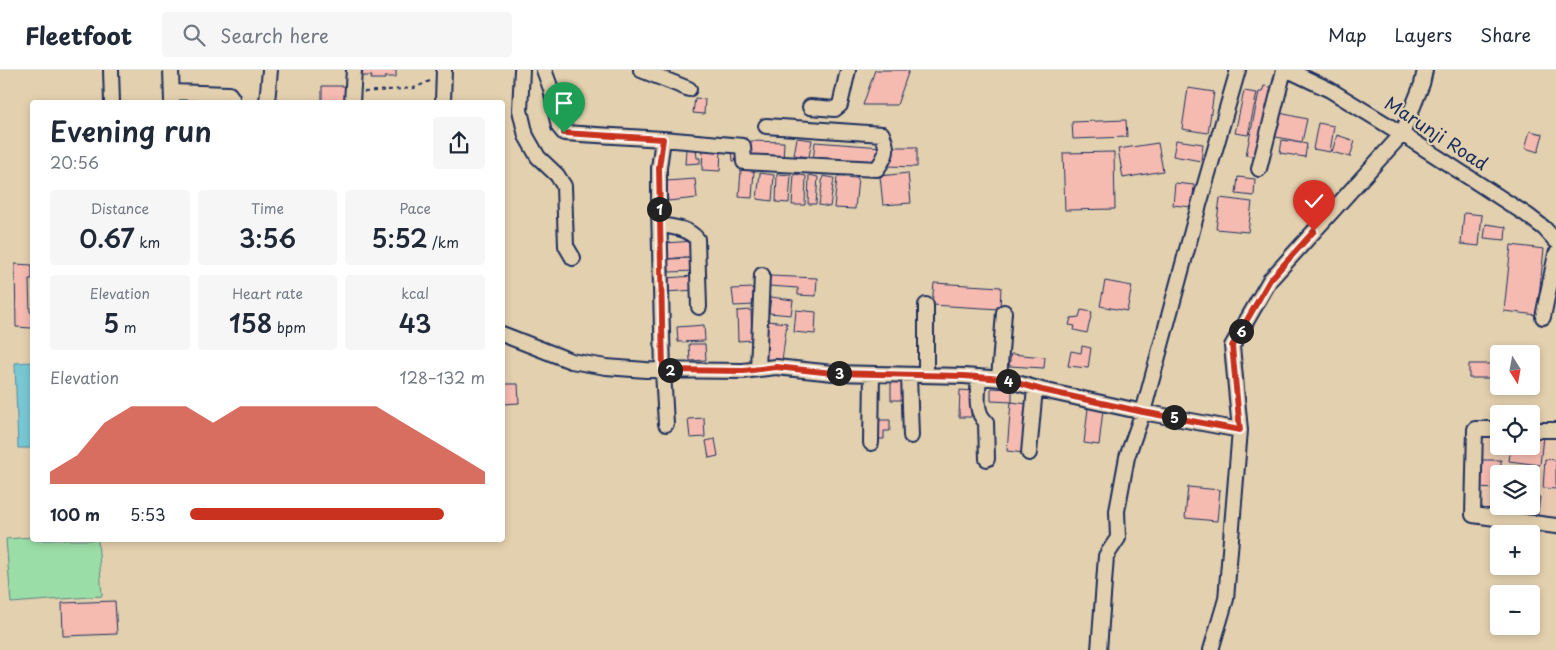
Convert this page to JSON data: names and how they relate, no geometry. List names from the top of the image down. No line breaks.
{"streets":{"street":["Marunji Road"]},"north":"bottom","page":{"header":"Fleetfoot","search":"Search here","nav":["Map","Layers","Share"],"heading":["Evening run","20:56"],"stats":[["Distance","0.67 km"],["Time","3:56"],["Pace","5:52 /km"],["Elevation","5 m"],["Heart rate","158 bpm"],["kcal","43"]],"pins":["1","6","2","3","4","5"],"map_buttons":["+","−"],"chart":["Elevation","128–132 m"],"list":[{"name":"100 m","note":"5:53"}]}}
